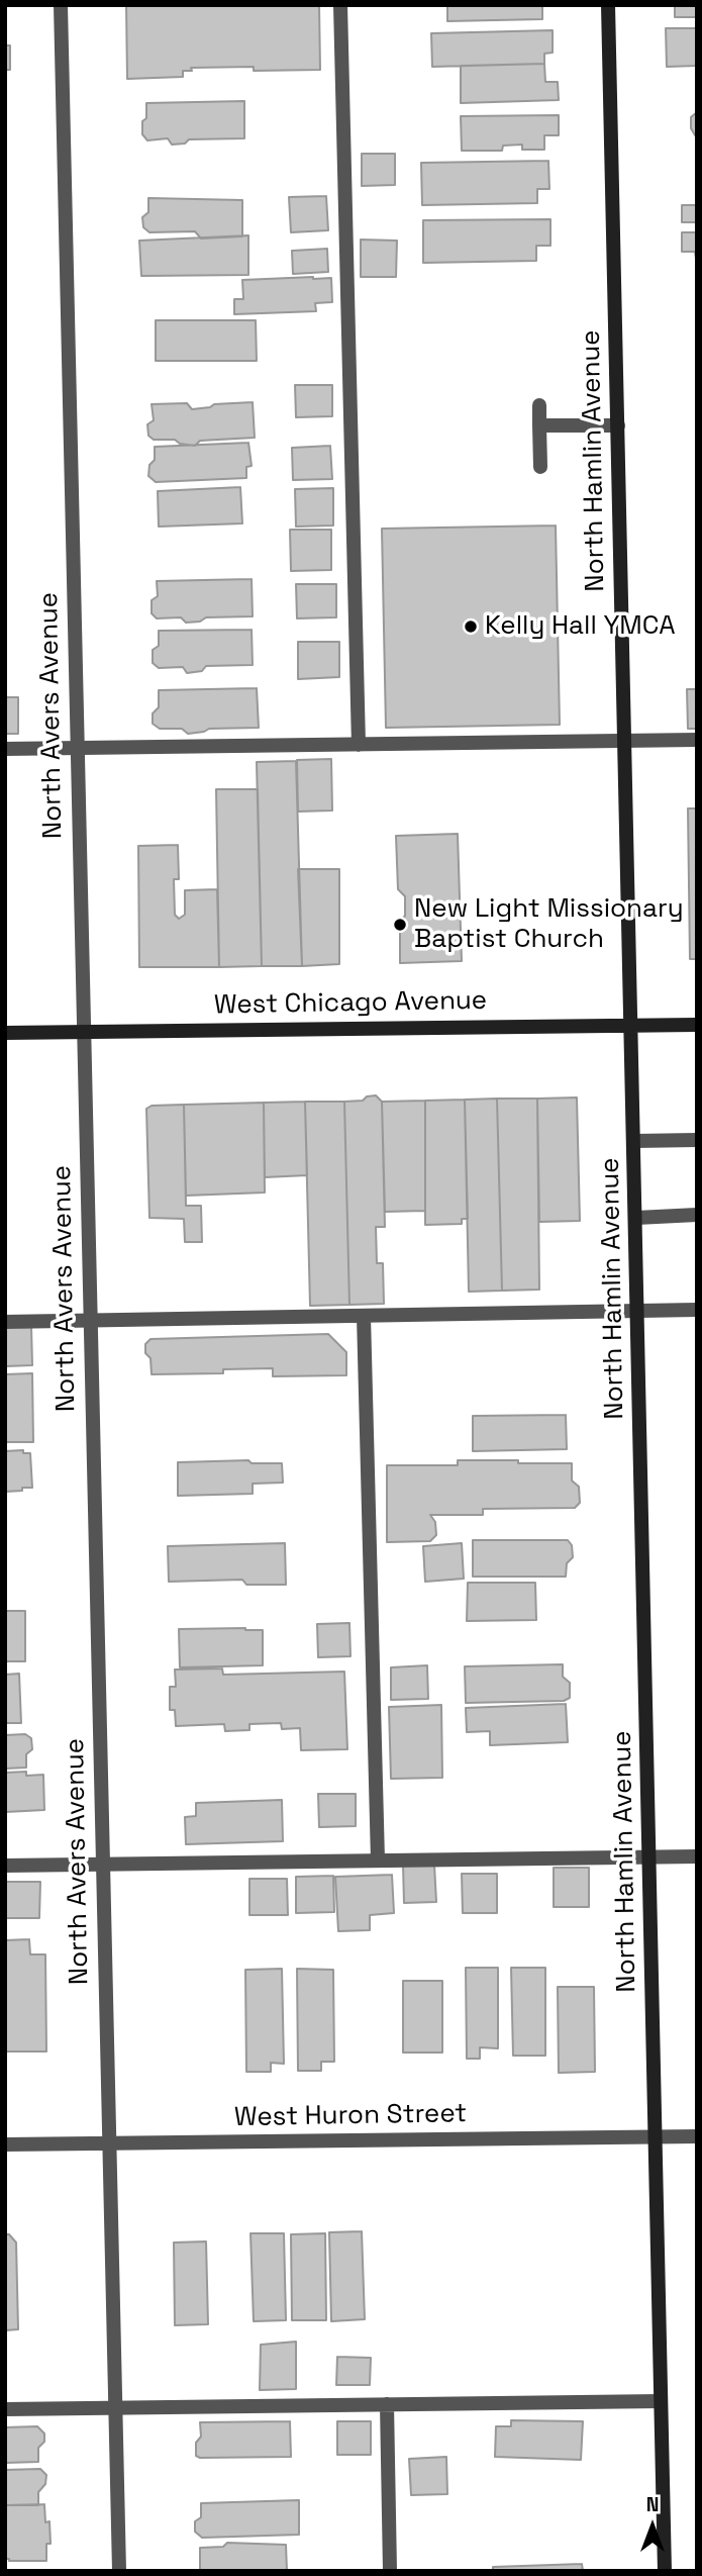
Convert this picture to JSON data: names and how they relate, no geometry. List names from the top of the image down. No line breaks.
{"streets":{"street":["North Hamlin Avenue","North Avers Avenue","West Chicago Avenue","West Huron Street"]},"crossings":[["North Hamlin Avenue","West Chicago Avenue"],["North Hamlin Avenue","West Huron Street"],["North Avers Avenue","West Chicago Avenue"],["North Avers Avenue","West Huron Street"]],"places":["Kelly Hall YMCA","New Light Missionary Baptist Church"],"north":"top"}
